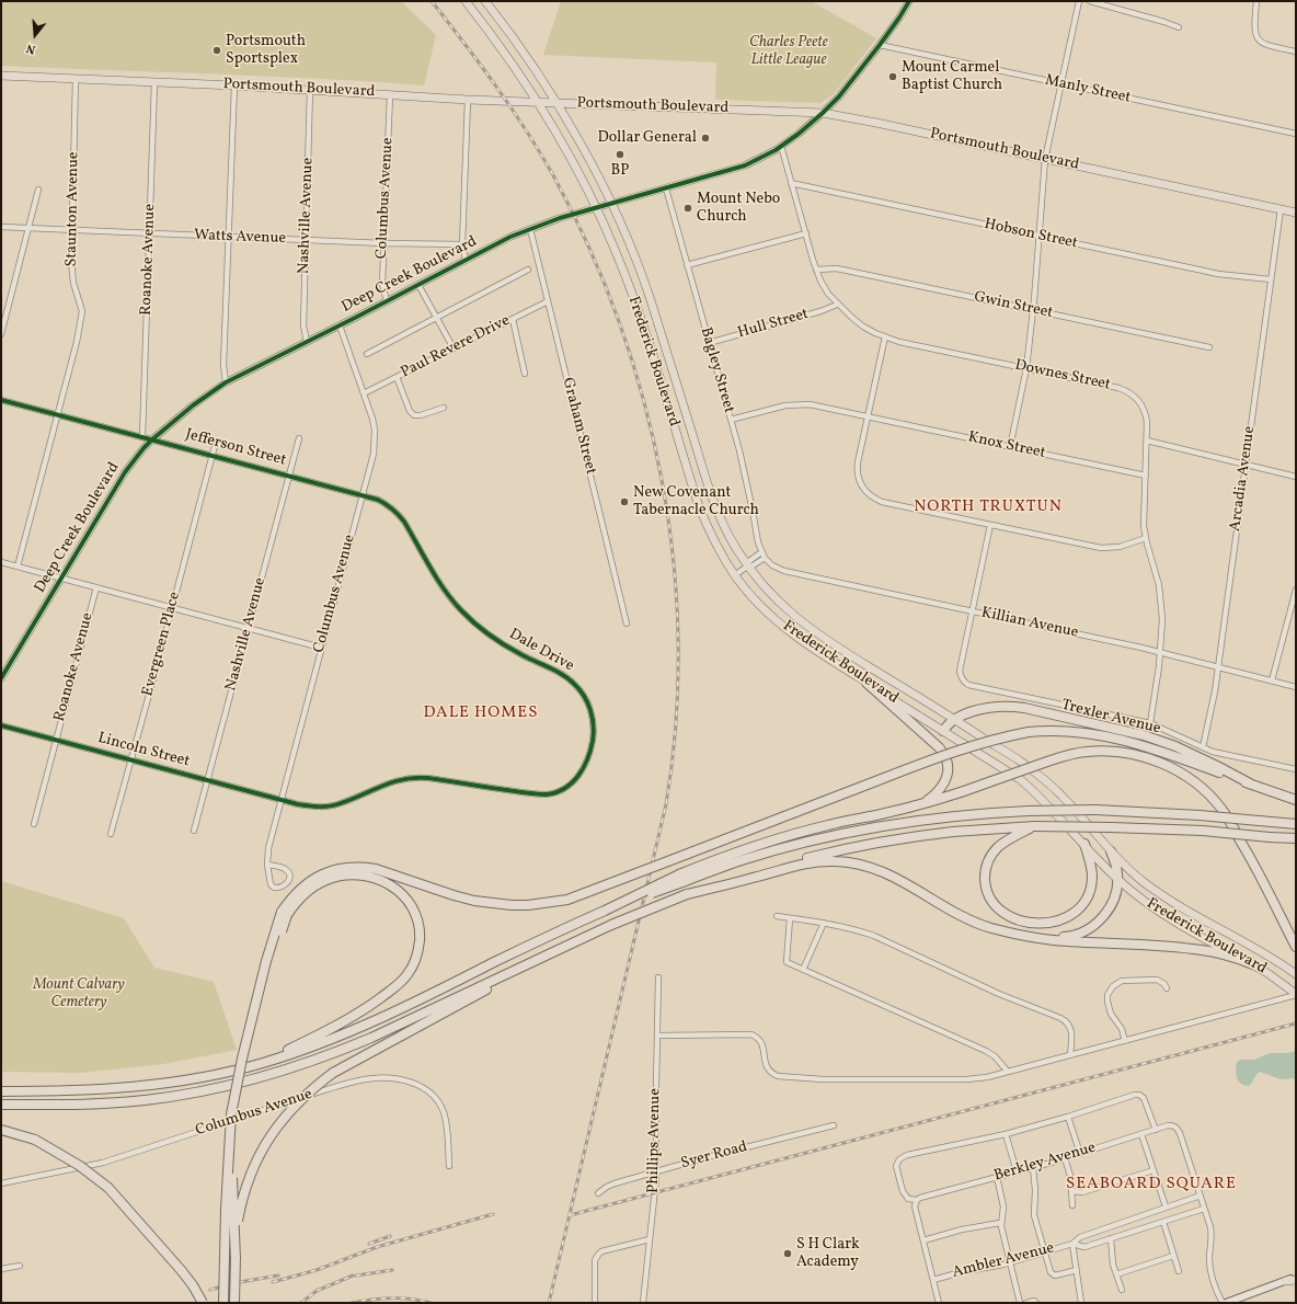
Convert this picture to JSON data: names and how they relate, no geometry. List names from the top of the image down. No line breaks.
{"streets":{"main road":["Portsmouth Boulevard","Frederick Boulevard"],"street":["Manly Street","Columbus Avenue","Staunton Avenue","Nashville Avenue","Hobson Street","Watts Avenue","Roanoke Avenue","Deep Creek Boulevard","Gwin Street","Hull Street","Paul Revere Drive","Bagley Street","Downes Street","Graham Street","Knox Street","Jefferson Street","Arcadia Avenue","Killian Avenue","Evergreen Place","Dale Drive","Trexler Avenue","Lincoln Street","Phillips Avenue","Syer Road","Berkley Avenue","Ambler Avenue"]},"crossings":[["Portsmouth Boulevard","Columbus Avenue"],["Portsmouth Boulevard","Staunton Avenue"],["Portsmouth Boulevard","Nashville Avenue"],["Portsmouth Boulevard","Roanoke Avenue"],["Portsmouth Boulevard","Deep Creek Boulevard"],["Portsmouth Boulevard","Frederick Boulevard"],["Portsmouth Boulevard","Arcadia Avenue"],["Manly Street","Deep Creek Boulevard"],["Columbus Avenue","Watts Avenue"],["Columbus Avenue","Deep Creek Boulevard"],["Columbus Avenue","Paul Revere Drive"],["Columbus Avenue","Jefferson Street"],["Columbus Avenue","Dale Drive"],["Columbus Avenue","Lincoln Street"],["Staunton Avenue","Watts Avenue"],["Staunton Avenue","Jefferson Street"],["Nashville Avenue","Watts Avenue"],["Nashville Avenue","Deep Creek Boulevard"],["Nashville Avenue","Jefferson Street"],["Nashville Avenue","Lincoln Street"],["Hobson Street","Downes Street"],["Hobson Street","Arcadia Avenue"],["Watts Avenue","Roanoke Avenue"],["Roanoke Avenue","Jefferson Street"],["Roanoke Avenue","Lincoln Street"],["Deep Creek Boulevard","Frederick Boulevard"],["Deep Creek Boulevard","Bagley Street"],["Deep Creek Boulevard","Downes Street"],["Deep Creek Boulevard","Graham Street"],["Deep Creek Boulevard","Jefferson Street"],["Gwin Street","Downes Street"],["Hull Street","Bagley Street"],["Hull Street","Downes Street"],["Paul Revere Drive","Graham Street"],["Bagley Street","Knox Street"],["Bagley Street","Killian Avenue"],["Downes Street","Knox Street"],["Downes Street","Killian Avenue"],["Downes Street","Trexler Avenue"],["Jefferson Street","Evergreen Place"],["Jefferson Street","Dale Drive"],["Arcadia Avenue","Killian Avenue"],["Arcadia Avenue","Trexler Avenue"],["Killian Avenue","Trexler Avenue"],["Evergreen Place","Lincoln Street"],["Dale Drive","Lincoln Street"],["Phillips Avenue","Syer Road"],["Berkley Avenue","Ambler Avenue"]],"districts":["NORTH TRUXTUN","DALE HOMES","SEABOARD SQUARE"],"parks":["Charles Peete Little League","Mount Calvary Cemetery"],"places":["Portsmouth Sportsplex","Mount Carmel Baptist Church","Dollar General","BP","Mount Nebo Church","New Covenant Tabernacle Church","S H Clark Academy"],"north":"bottom"}
